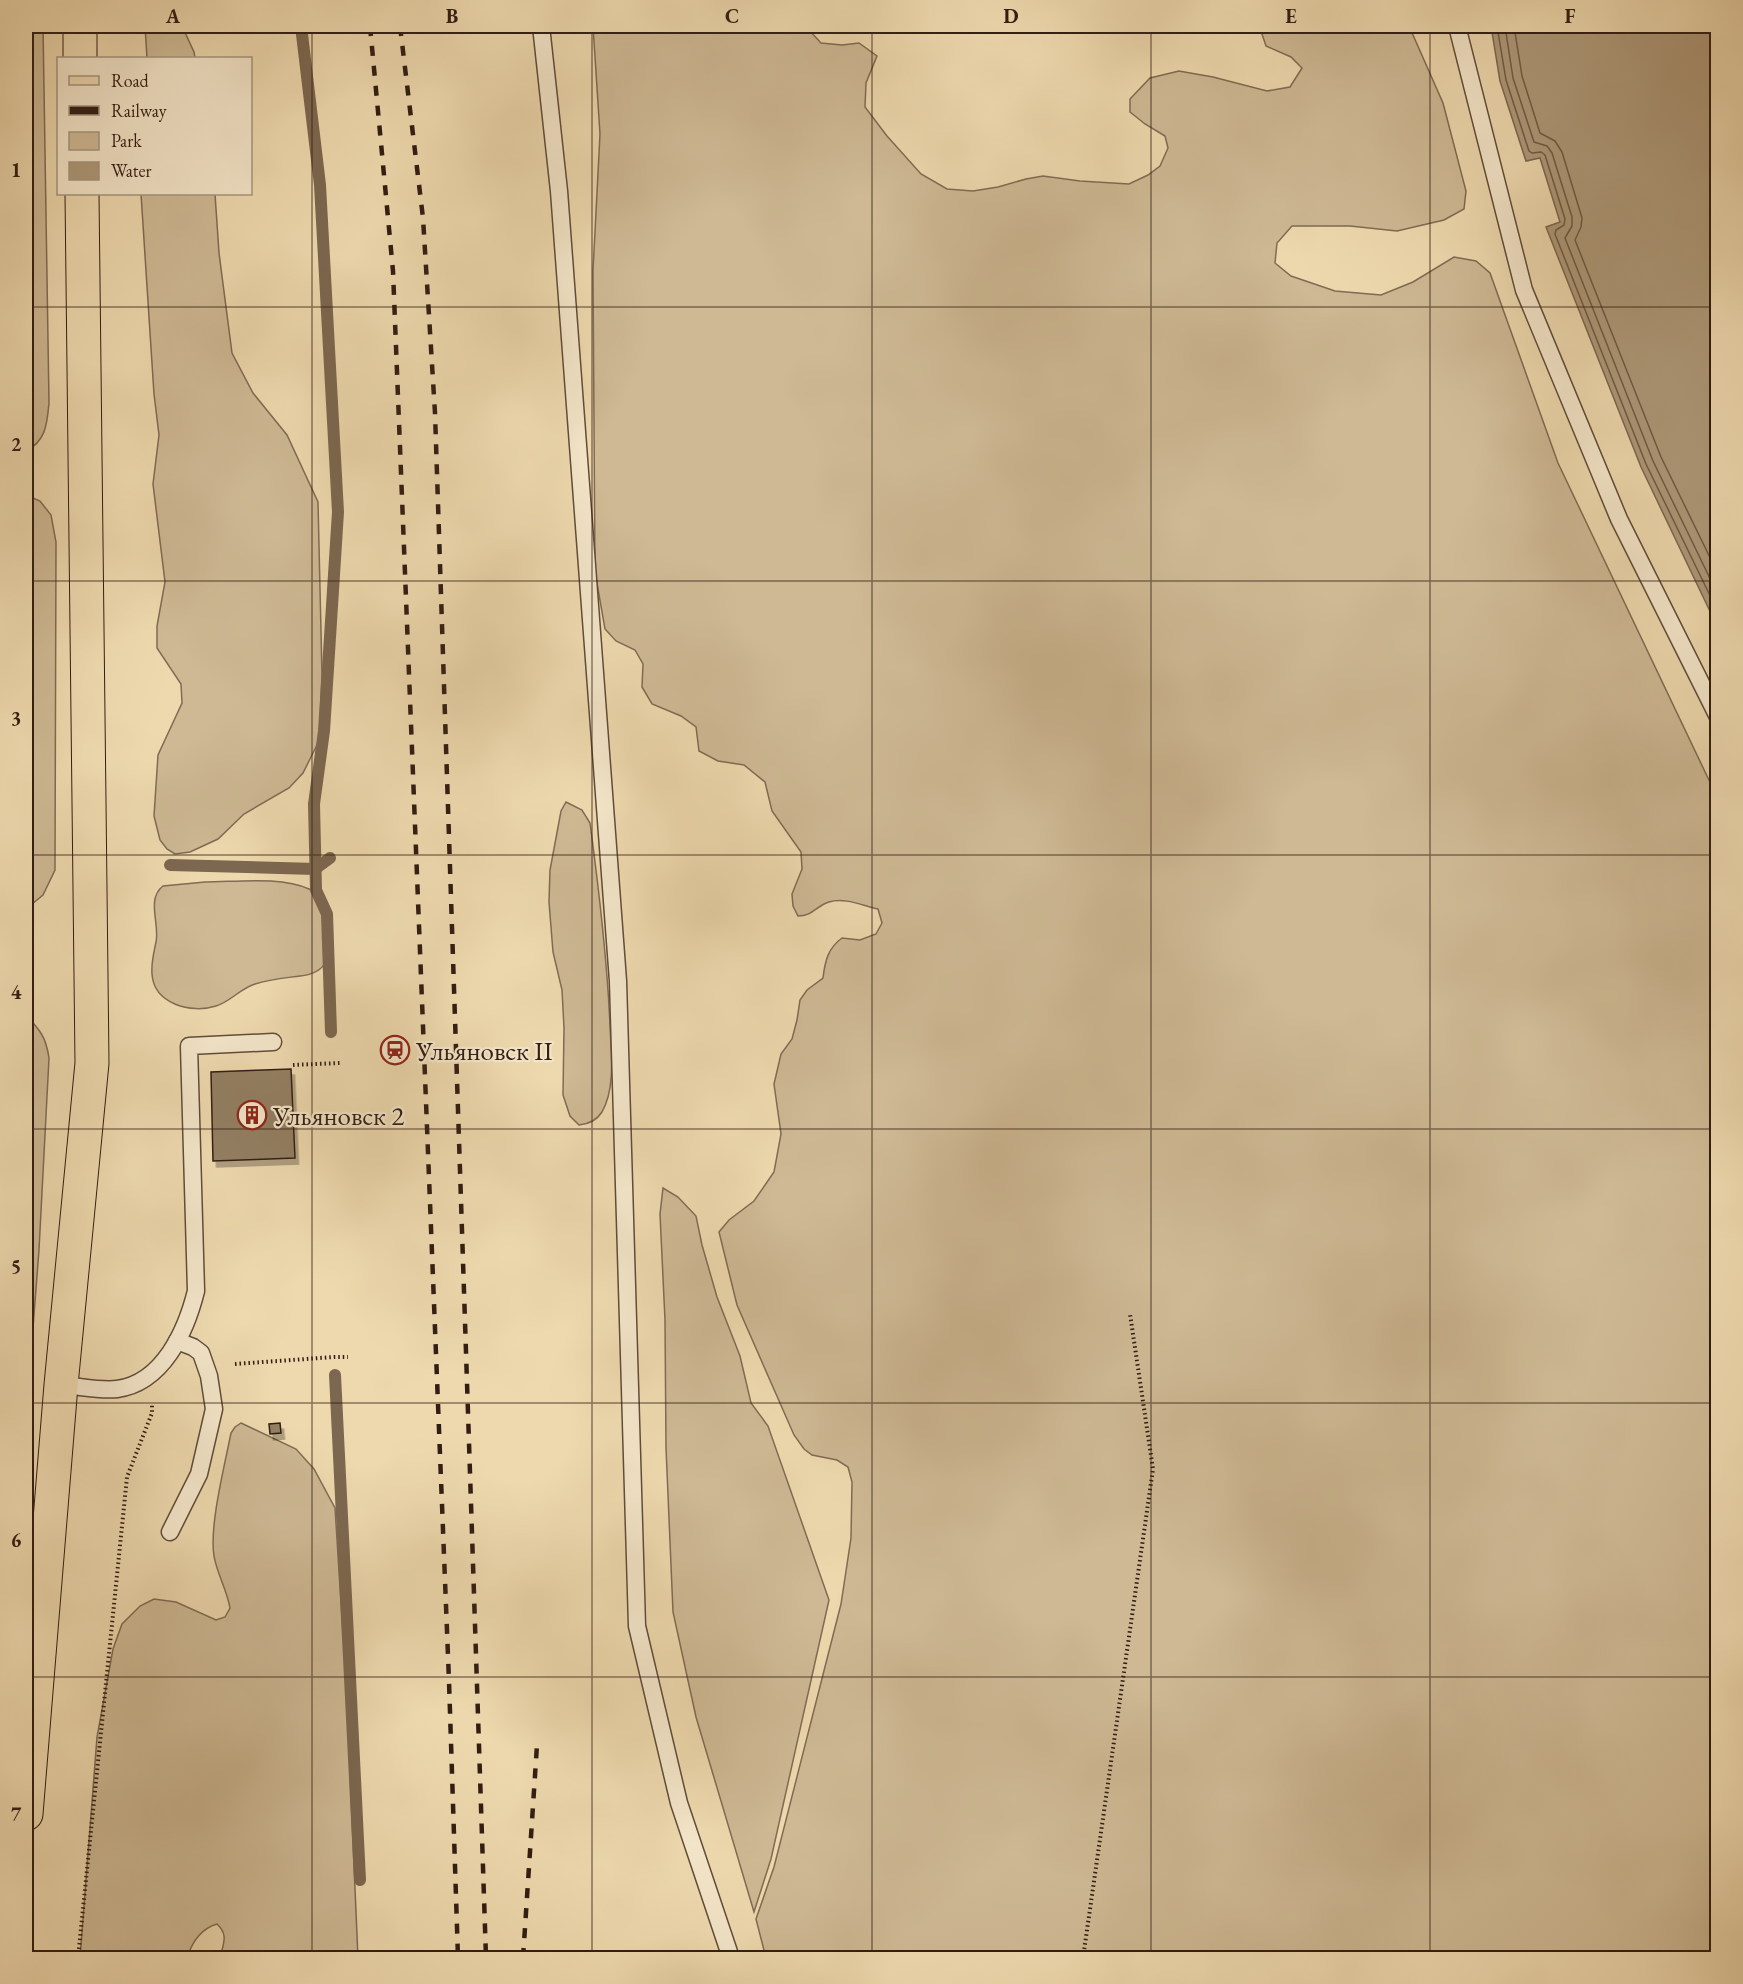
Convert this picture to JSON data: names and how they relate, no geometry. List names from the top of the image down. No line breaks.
{"places":{"station":["Ульяновск II"],"building":["Ульяновск 2"]},"legend":["Road","Railway","Park","Water"],"grid":{"columns":["A","B","C","D","E","F"],"rows":["1","2","3","4","5","6","7"]}}
